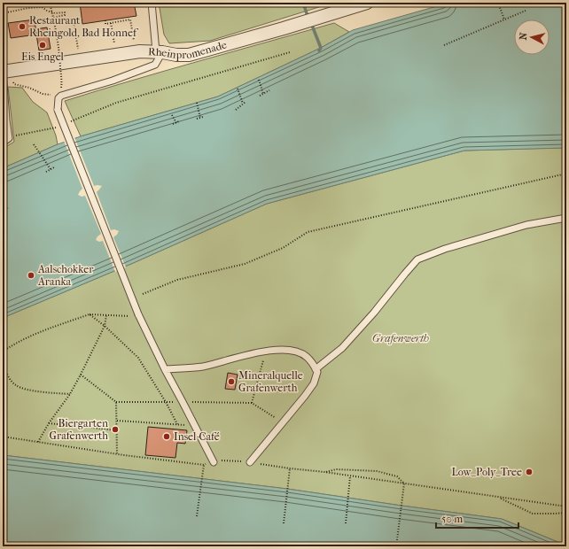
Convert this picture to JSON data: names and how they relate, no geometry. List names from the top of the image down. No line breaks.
{"streets":{"street":["Rheinpromenade"]},"parks":["Grafenwerth"],"places":["Restaurant Rheingold, Bad Honnef","Eis Engel","Aalschokker Aranka","Mineralquelle Grafenwerth","Biergarten Grafenwerth","Insel-Café","Low_Poly_Tree"],"scale_bar":"50 m","north":"left"}
